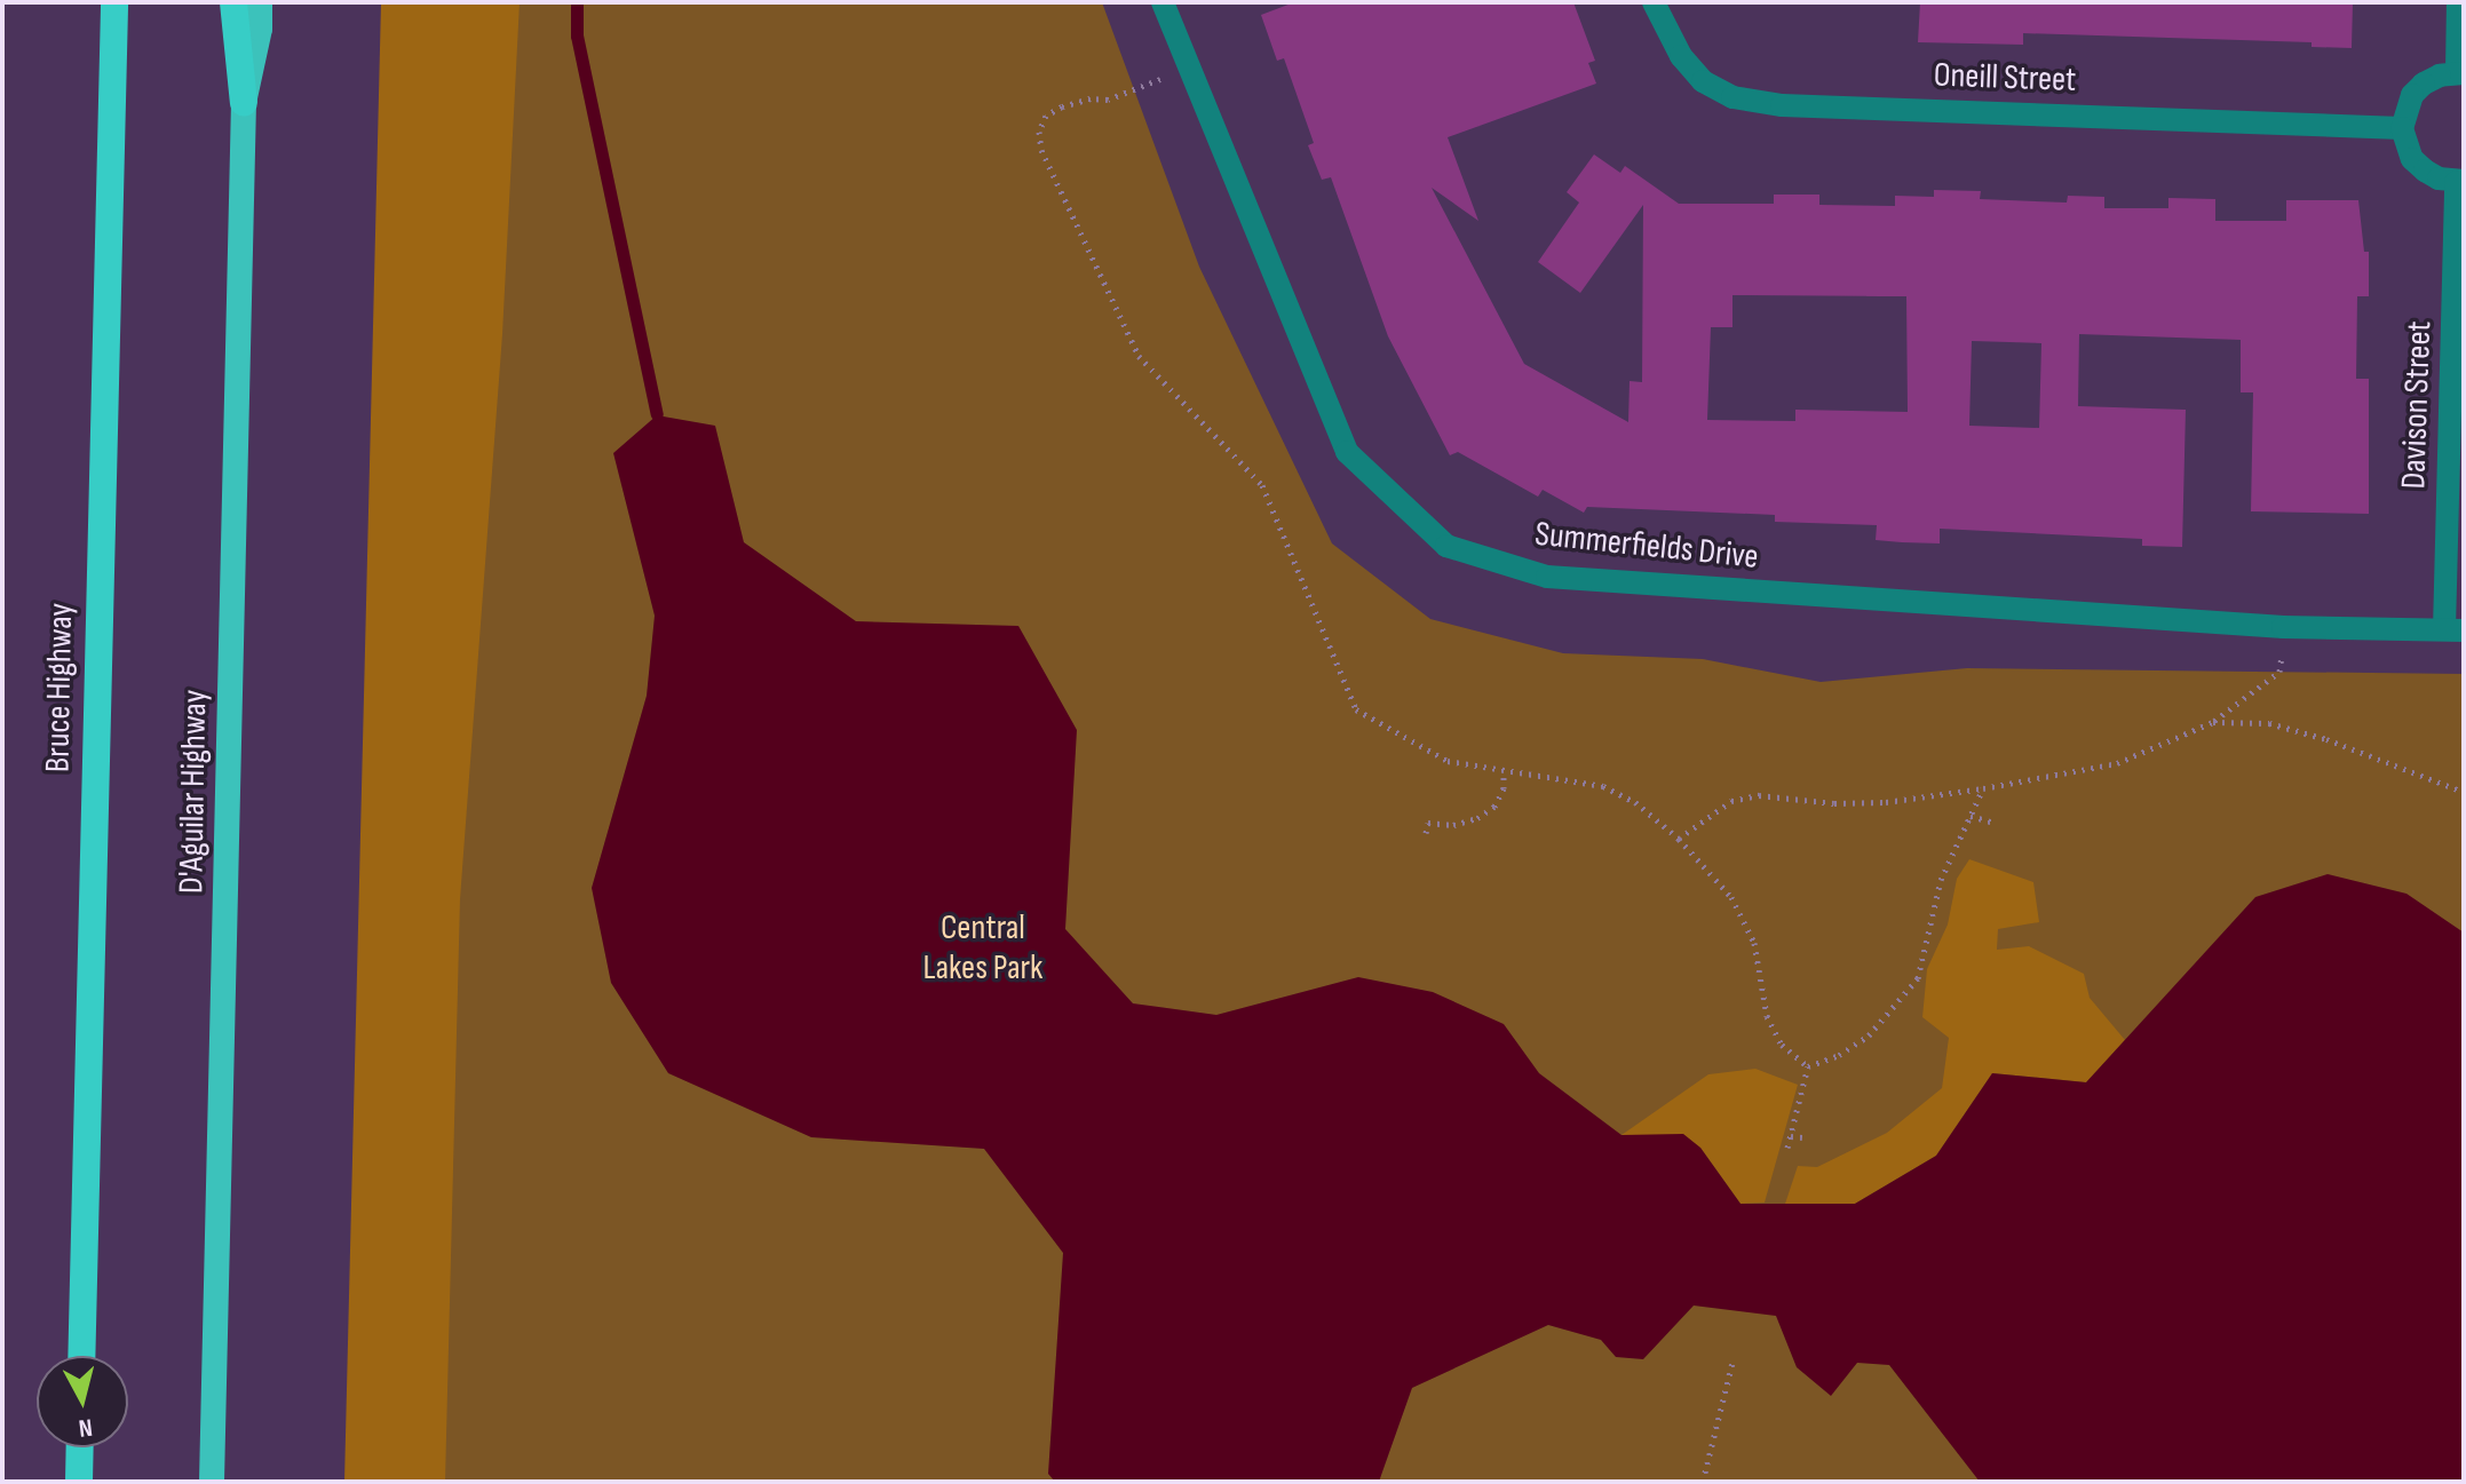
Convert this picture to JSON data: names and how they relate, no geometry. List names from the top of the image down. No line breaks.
{"streets":{"highway":["Bruce Highway","D'Aguilar Highway"],"street":["Oneill Street","Davison Street","Summerfields Drive"]},"crossings":[["Davison Street","Summerfields Drive"]],"parks":["Central Lakes Park"],"north":"bottom"}
